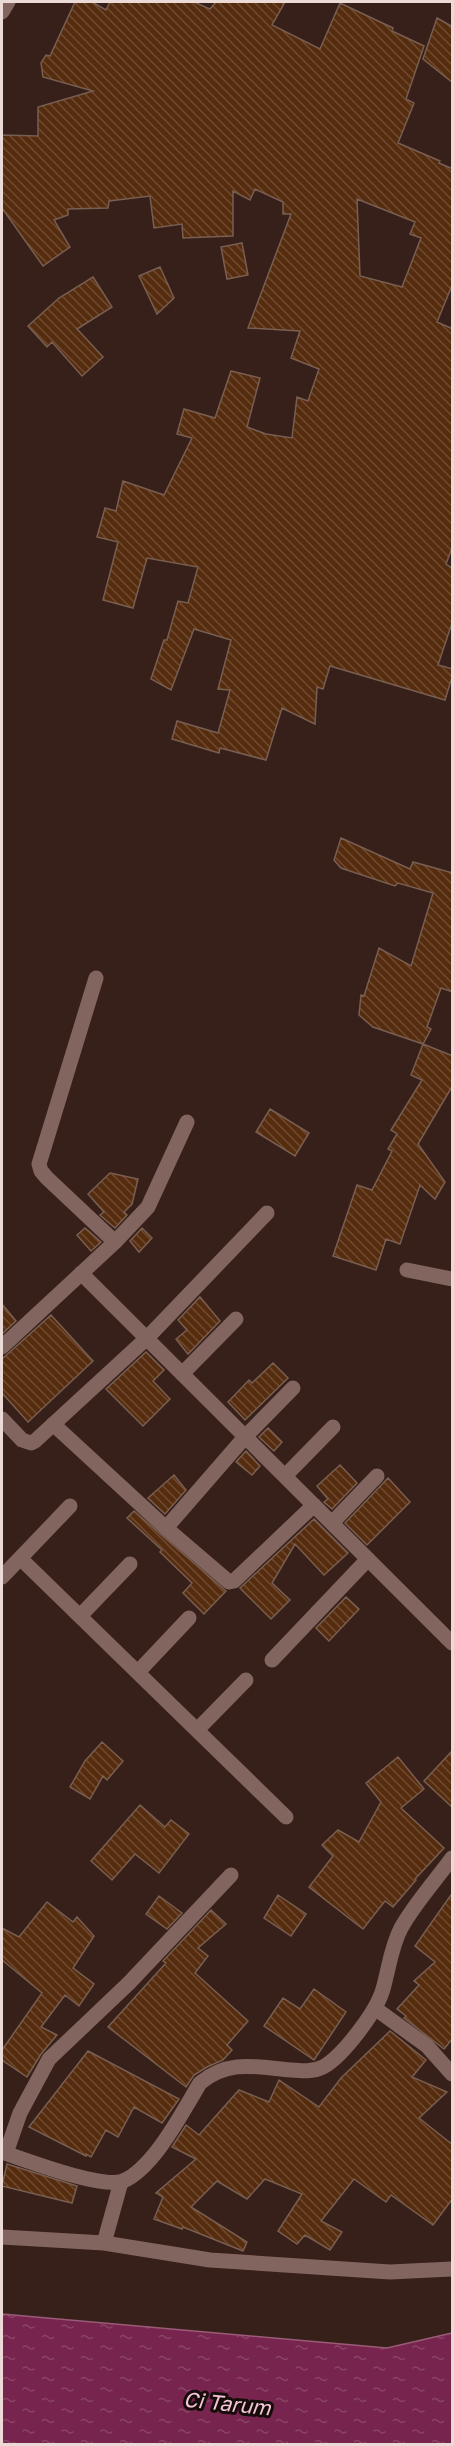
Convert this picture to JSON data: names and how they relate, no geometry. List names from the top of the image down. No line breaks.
{"water":["Ci Tarum"]}
